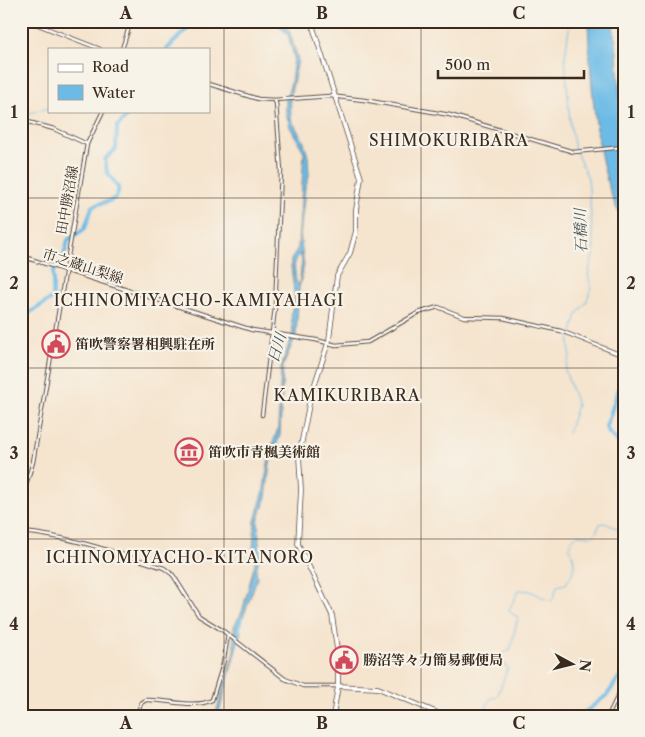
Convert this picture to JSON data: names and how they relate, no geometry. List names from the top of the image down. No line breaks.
{"streets":{"street":["田中勝沼線","市之蔵山梨線"]},"crossings":[["田中勝沼線","市之蔵山梨線"]],"districts":["SHIMOKURIBARA","ICHINOMIYACHO-KAMIYAHAGI","KAMIKURIBARA","ICHINOMIYACHO-KITANORO"],"water":["石橋川","日川"],"places":{"public building":["笛吹警察署相興駐在所","勝沼等々力簡易郵便局"],"museum":["笛吹市青楓美術館"]},"legend":["Road","Water"],"scale_bar":"500 m","north":"right","grid":{"columns":["A","B","C"],"rows":["1","2","3","4"]}}
